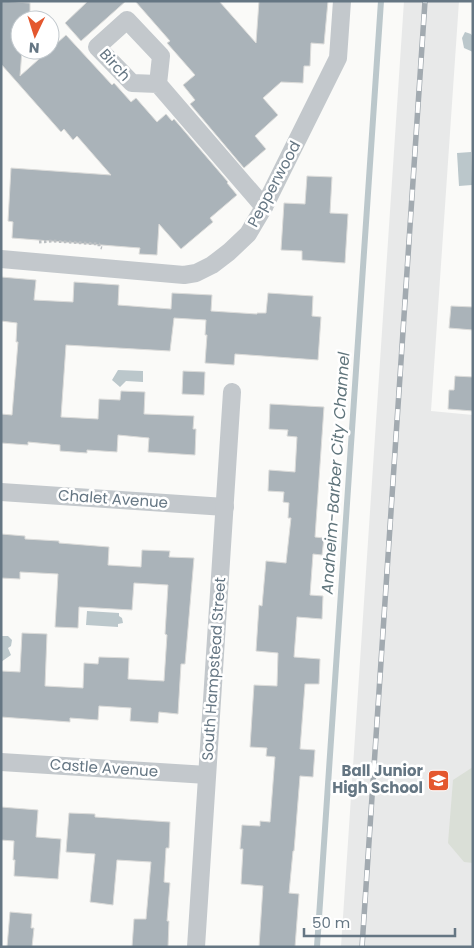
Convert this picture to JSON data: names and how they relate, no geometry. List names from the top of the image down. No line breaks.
{"streets":{"street":["Pepperwood","Chalet Avenue","South Hampstead Street","Castle Avenue"]},"crossings":[["Chalet Avenue","South Hampstead Street"],["South Hampstead Street","Castle Avenue"]],"water":["Anaheim-Barber City Channel"],"places":{"school or university":["Ball Junior High School"]},"scale_bar":"50 m","north":"bottom"}
